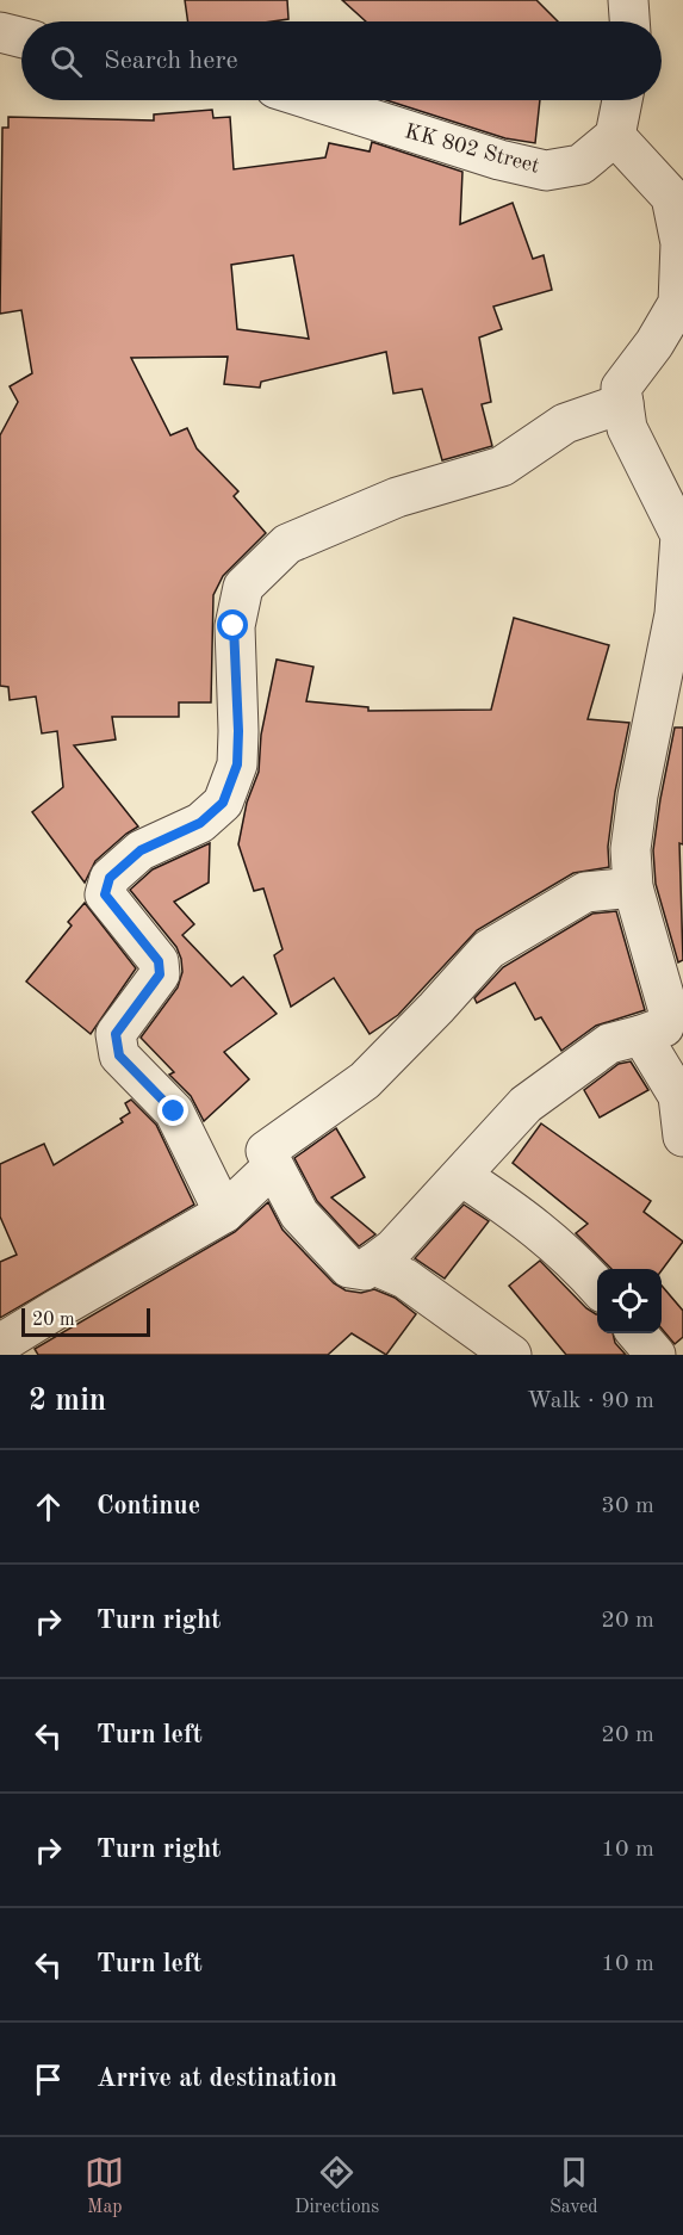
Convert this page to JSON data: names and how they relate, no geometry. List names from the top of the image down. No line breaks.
{"streets":{"street":["KK 802 Street"]},"scale_bar":"20 m","page":{"search":"Search here","scale":"20 m","heading":["2 min","Walk · 90 m"],"list":[["Continue","30 m"],["Turn right","20 m"],["Turn left","20 m"],["Turn right","10 m"],["Turn left","10 m"],"Arrive at destination"],"nav":["Map","Directions","Saved"]}}
